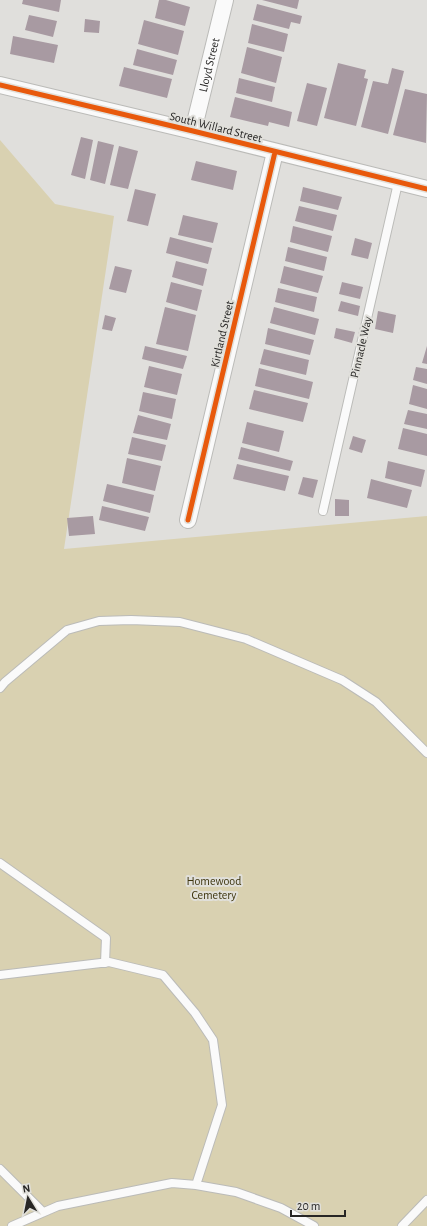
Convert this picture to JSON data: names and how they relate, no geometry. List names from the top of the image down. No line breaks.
{"streets":{"street":["Lloyd Street","South Willard Street","Kirtland Street"],"lane":["Pinnacle Way"]},"crossings":[["Lloyd Street","South Willard Street"],["South Willard Street","Kirtland Street"],["South Willard Street","Pinnacle Way"]],"parks":["Homewood Cemetery"],"scale_bar":"20 m","north":"top"}
